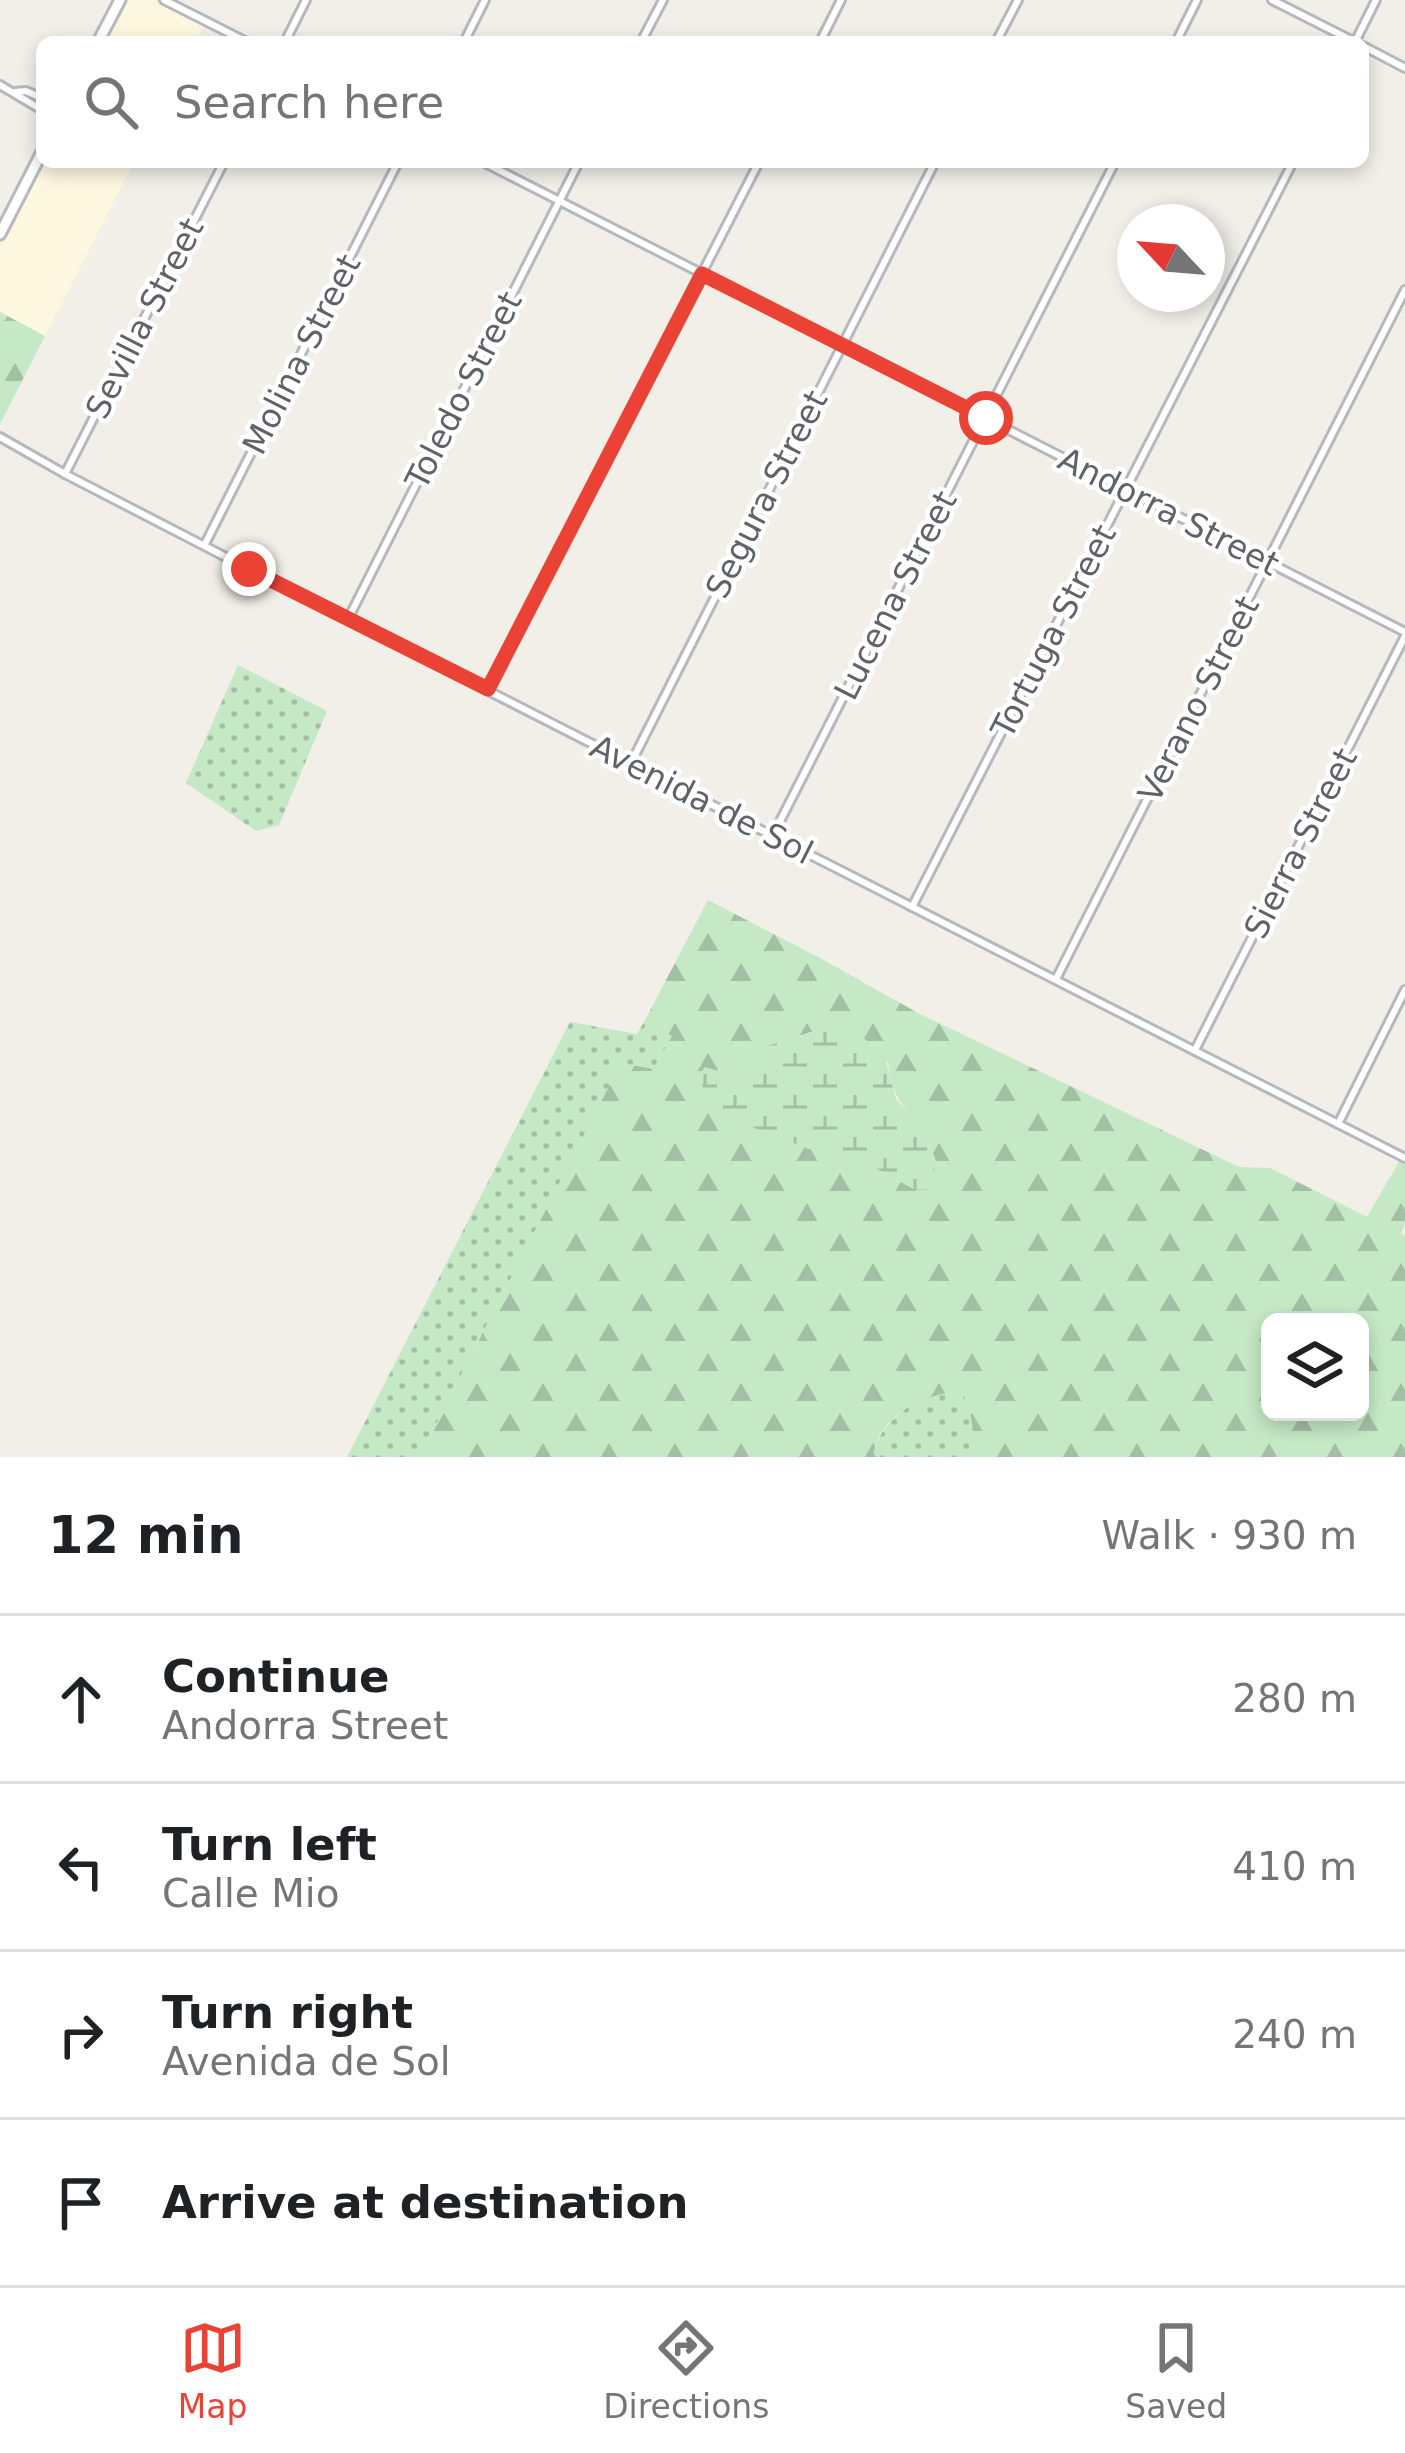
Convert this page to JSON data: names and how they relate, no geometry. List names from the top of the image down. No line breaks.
{"streets":{"street":["Sevilla Street","Molina Street","Toledo Street","Segura Street","Andorra Street","Lucena Street","Tortuga Street","Verano Street","Avenida de Sol","Sierra Street"]},"crossings":[["Sevilla Street","Avenida de Sol"],["Molina Street","Avenida de Sol"],["Toledo Street","Andorra Street"],["Toledo Street","Avenida de Sol"],["Segura Street","Andorra Street"],["Segura Street","Avenida de Sol"],["Andorra Street","Lucena Street"],["Andorra Street","Tortuga Street"],["Andorra Street","Verano Street"],["Andorra Street","Sierra Street"],["Lucena Street","Avenida de Sol"],["Tortuga Street","Avenida de Sol"],["Verano Street","Avenida de Sol"],["Avenida de Sol","Sierra Street"]],"north":"top left","page":{"search":"Search here","heading":["12 min","Walk · 930 m"],"list":[["Continue","Andorra Street","280 m"],["Turn left","Calle Mio","410 m"],["Turn right","Avenida de Sol","240 m"],"Arrive at destination"],"nav":["Map","Directions","Saved"]}}
